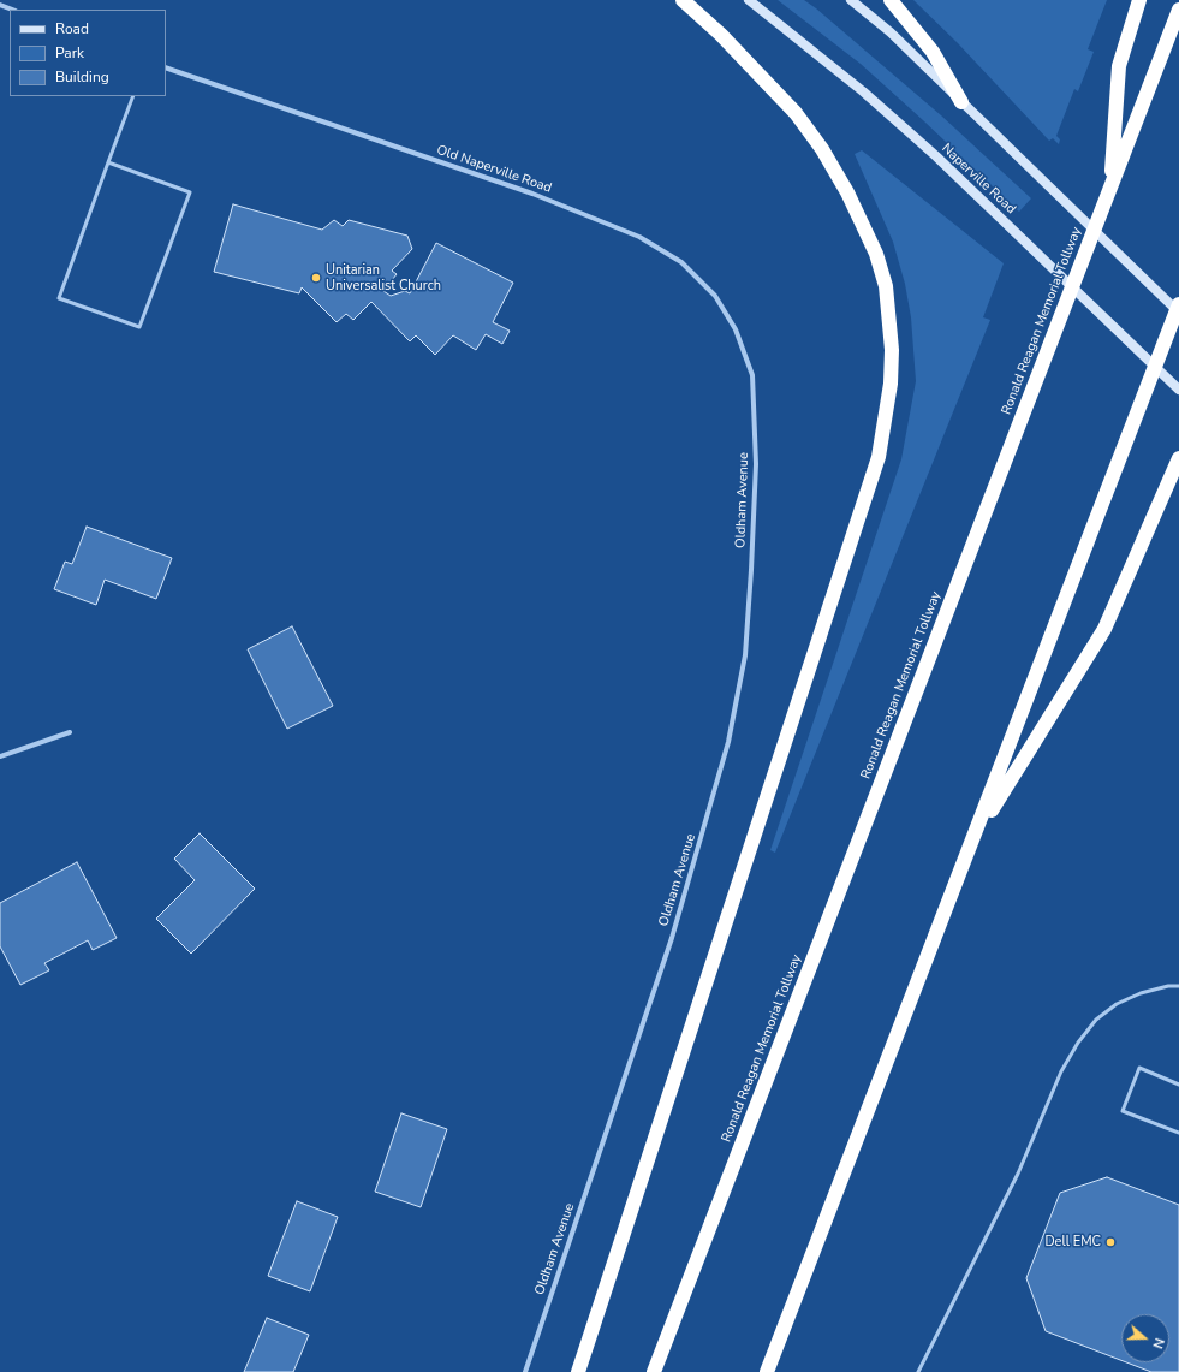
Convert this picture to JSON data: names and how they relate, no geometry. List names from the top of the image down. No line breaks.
{"streets":{"highway":["Ronald Reagan Memorial Tollway"],"main road":["Naperville Road"],"street":["Old Naperville Road","Oldham Avenue"]},"crossings":[["Old Naperville Road","Oldham Avenue"]],"places":["Unitarian Universalist Church","Dell EMC"],"legend":["Road","Park","Building"],"north":"right"}
